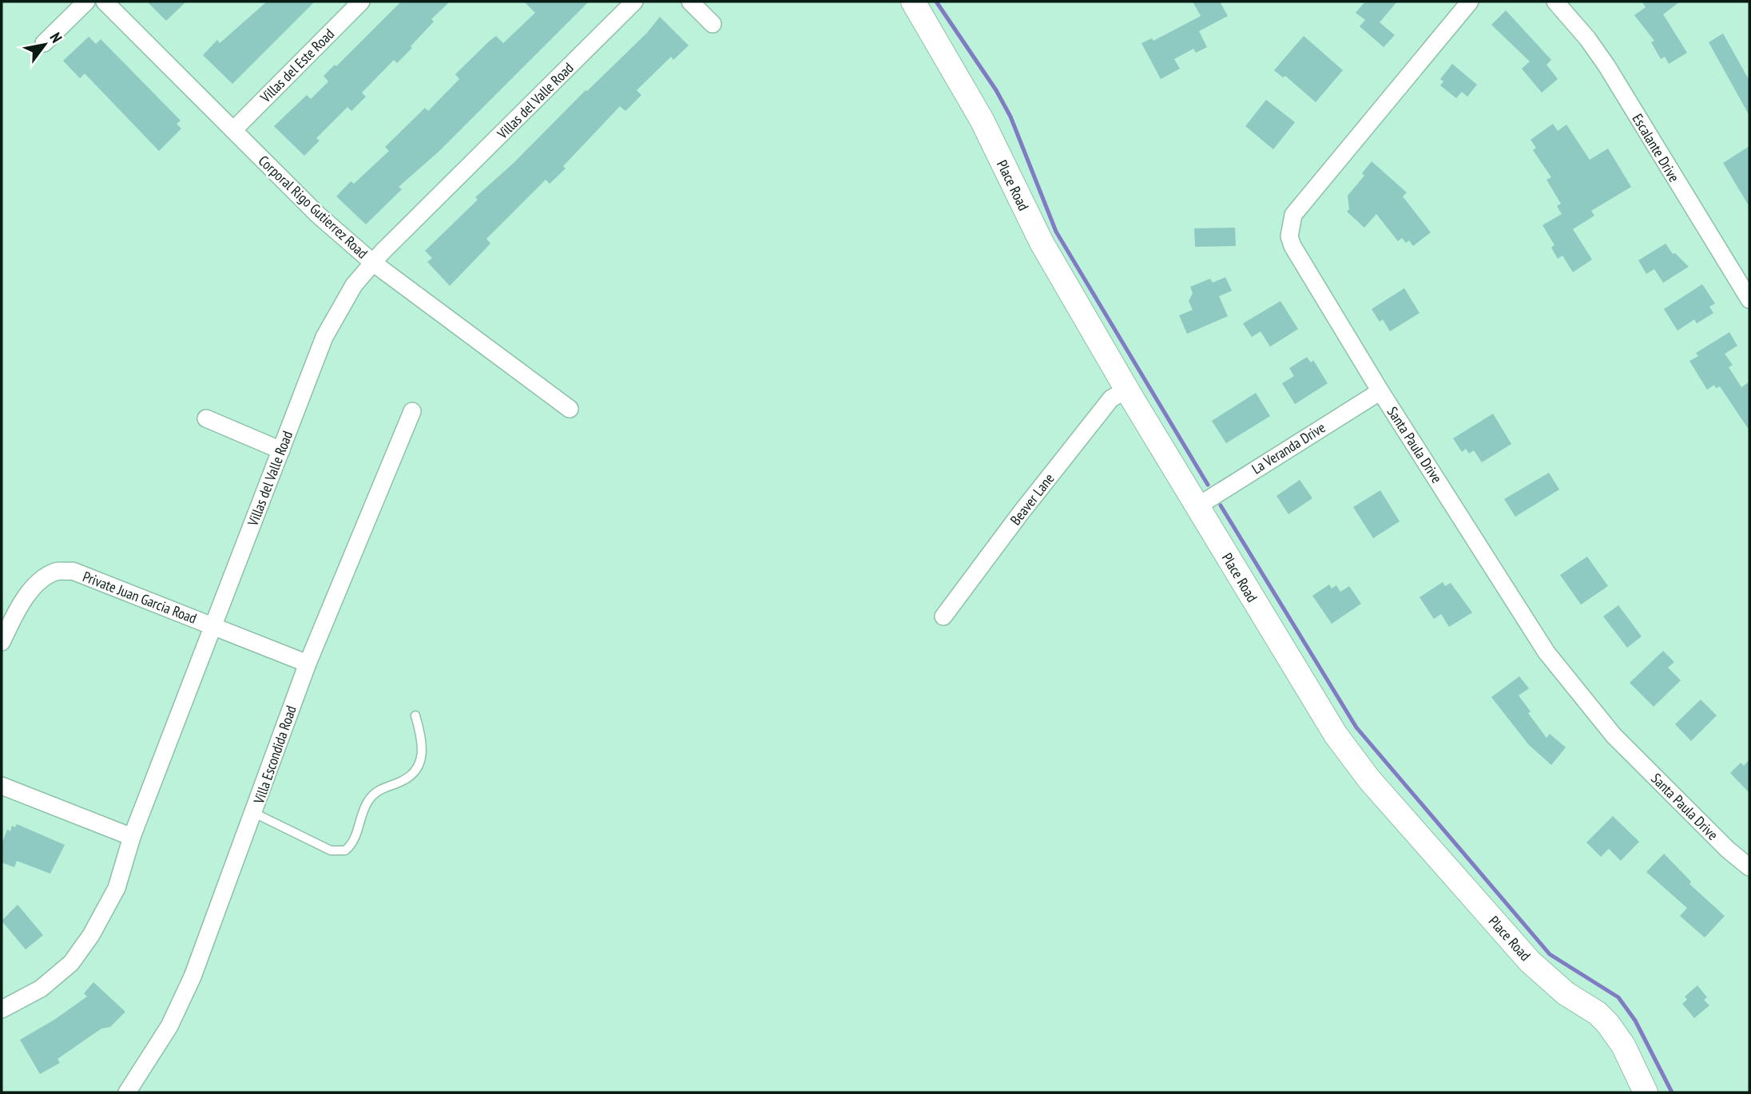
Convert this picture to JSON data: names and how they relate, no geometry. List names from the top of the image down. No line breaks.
{"streets":{"street":["Villas del Este Road","Villas del Valle Road","Escalante Drive","Place Road","Corporal Rigo Gutierrez Road","Santa Paula Drive","La Veranda Drive","Beaver Lane","Private Juan Garcia Road","Villa Escondida Road"]},"crossings":[["Villas del Este Road","Corporal Rigo Gutierrez Road"],["Villas del Valle Road","Corporal Rigo Gutierrez Road"],["Villas del Valle Road","Private Juan Garcia Road"],["Place Road","La Veranda Drive"],["Place Road","Beaver Lane"],["Santa Paula Drive","La Veranda Drive"],["Private Juan Garcia Road","Villa Escondida Road"]],"north":"top right"}
